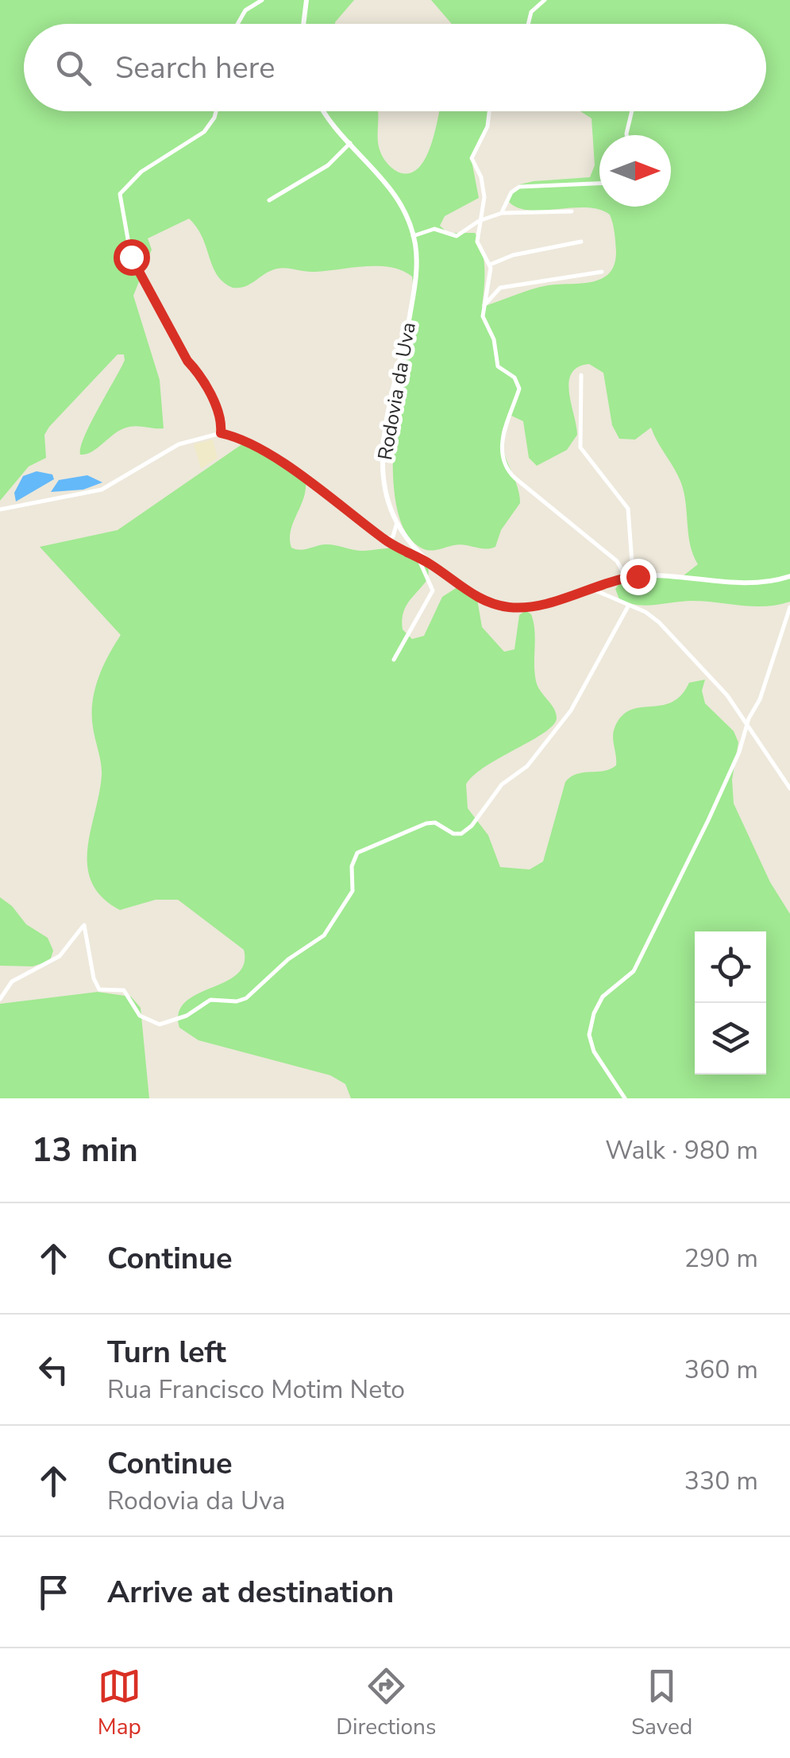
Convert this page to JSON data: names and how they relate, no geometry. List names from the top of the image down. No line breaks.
{"streets":{"street":["Rodovia da Uva"]},"north":"right","page":{"search":"Search here","heading":["13 min","Walk · 980 m"],"list":[["Continue","290 m"],["Turn left","Rua Francisco Motim Neto","360 m"],["Continue","Rodovia da Uva","330 m"],"Arrive at destination"],"nav":["Map","Directions","Saved"]}}
